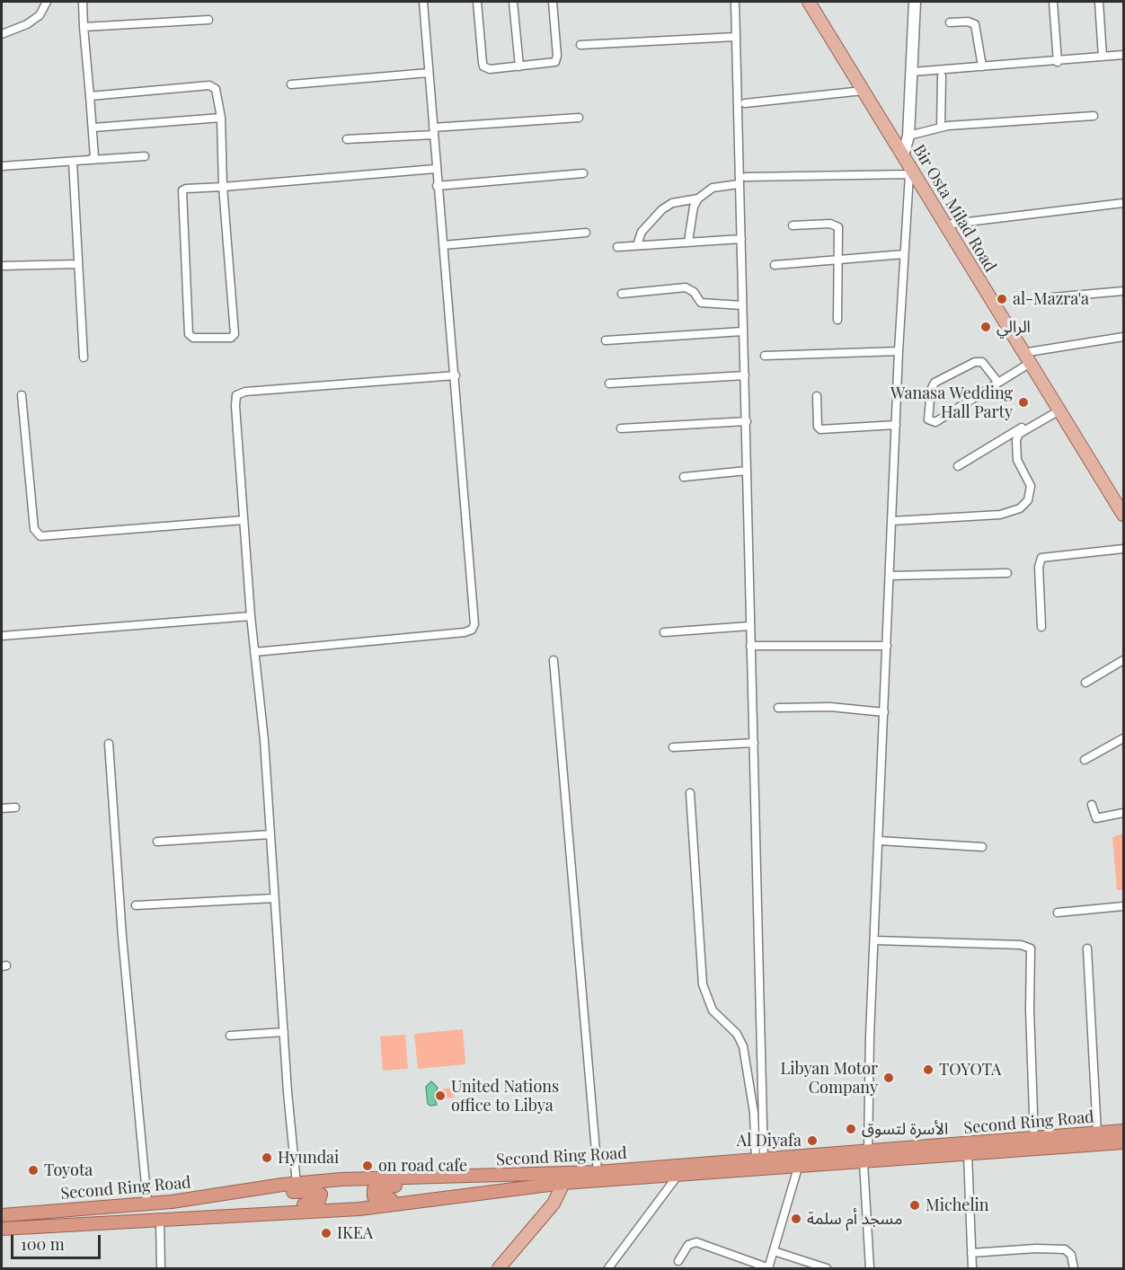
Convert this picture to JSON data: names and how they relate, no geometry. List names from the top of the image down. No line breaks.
{"streets":{"highway":["Second Ring Road"],"main road":["Bir Osta Milad Road"]},"places":["al-Mazra'a","الرالي","Wanasa Wedding Hall Party","TOYOTA","Libyan Motor Company","United Nations office to Libya","الأسرة لتسوق","Al Diyafa","Hyundai","on road cafe","Toyota","Michelin","مسجد أم سلمة","IKEA"],"scale_bar":"100 m"}
